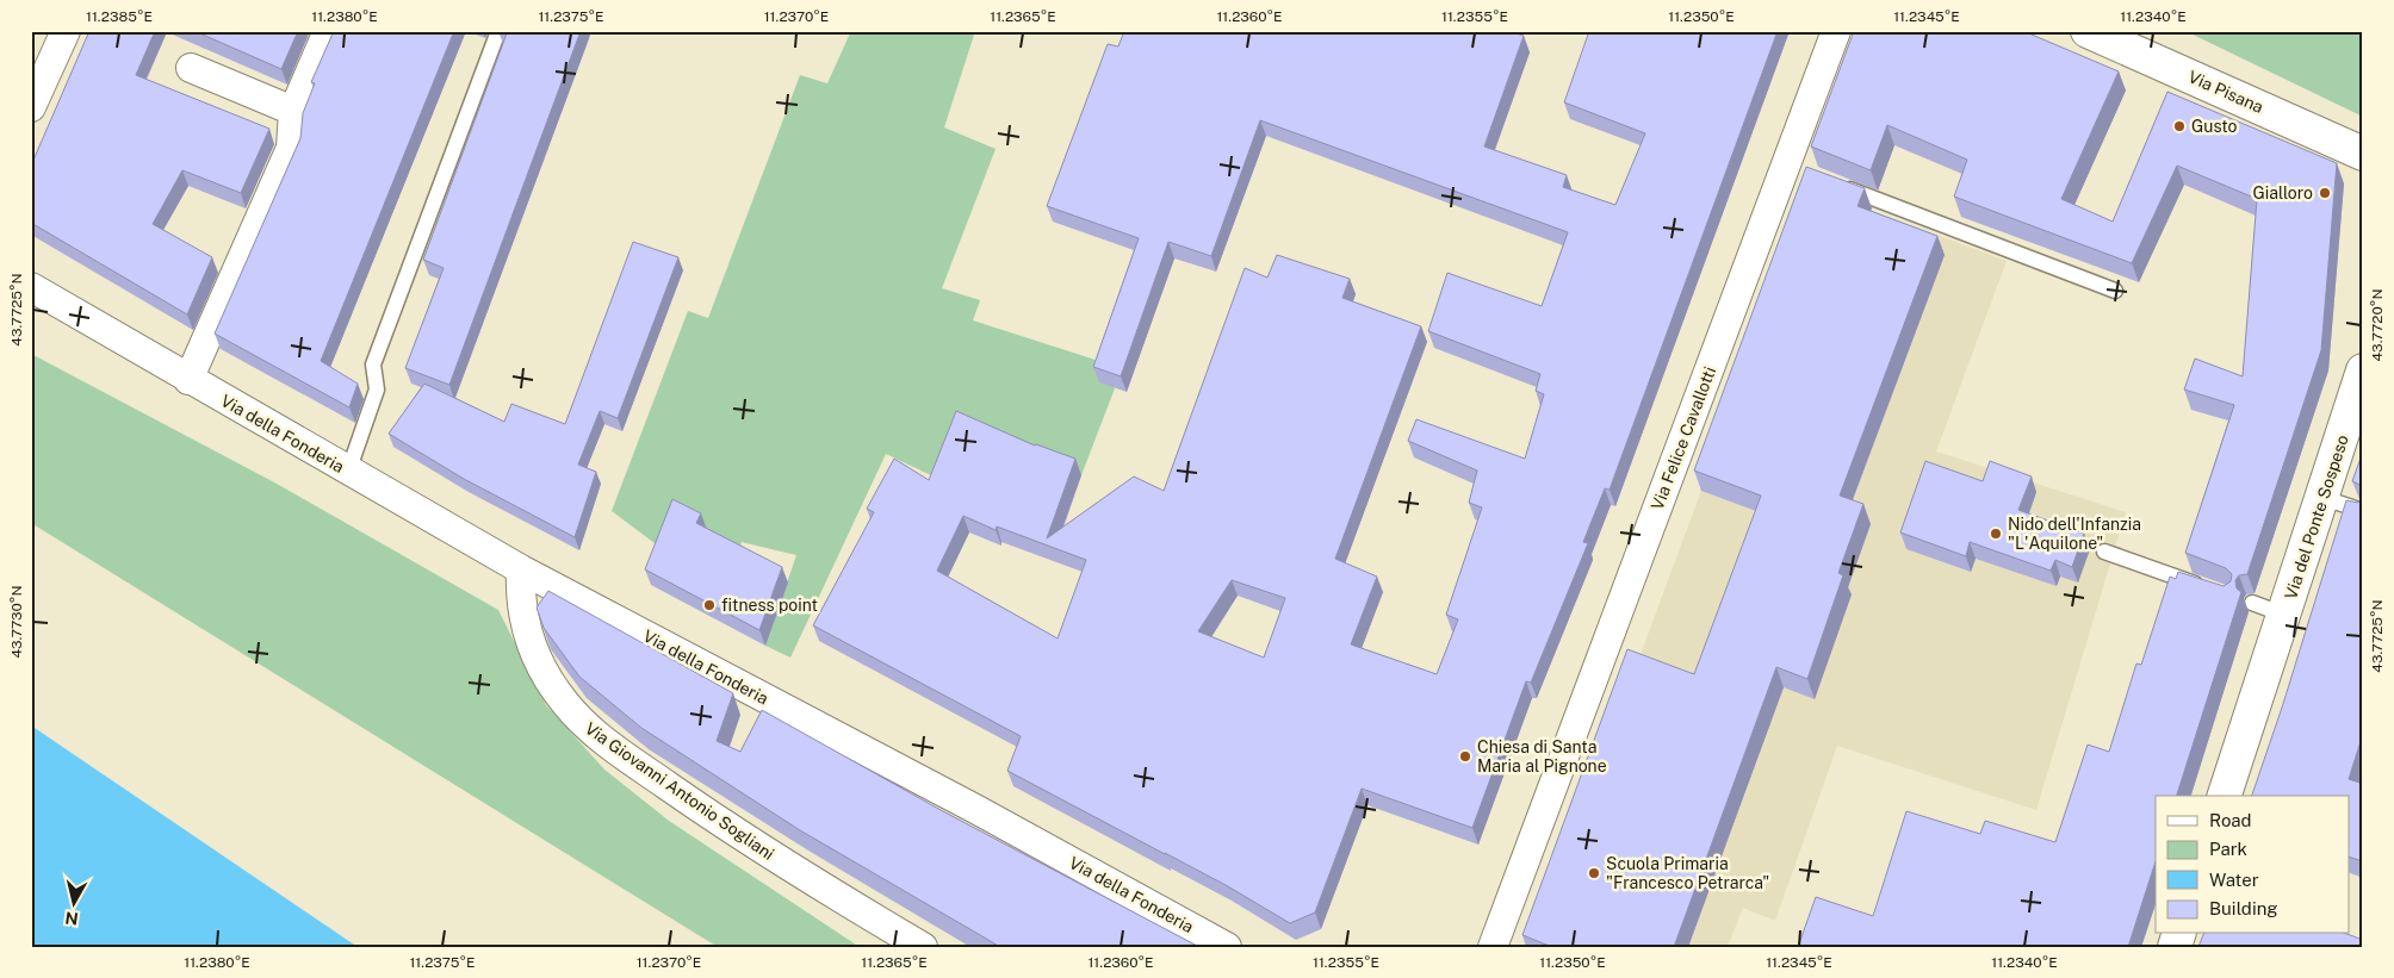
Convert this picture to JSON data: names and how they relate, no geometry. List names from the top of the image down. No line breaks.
{"streets":{"main road":["Via Pisana","Via del Ponte Sospeso"],"street":["Via della Fonderia","Via Felice Cavallotti","Via Giovanni Antonio Sogliani"]},"crossings":[["Via della Fonderia","Via Giovanni Antonio Sogliani"]],"places":["Gusto","Gialloro","Nido dell'Infanzia \"L'Aquilone\"","fitness point","Chiesa di Santa Maria al Pignone","Scuola Primaria \"Francesco Petrarca\""],"legend":["Road","Park","Water","Building"],"north":"bottom","coordinates":["11.2385°E","11.2380°E","11.2375°E","11.2370°E","11.2365°E","11.2360°E","11.2355°E","11.2350°E","11.2345°E","11.2340°E","43.7725°N","43.7720°N","43.7730°N"]}
